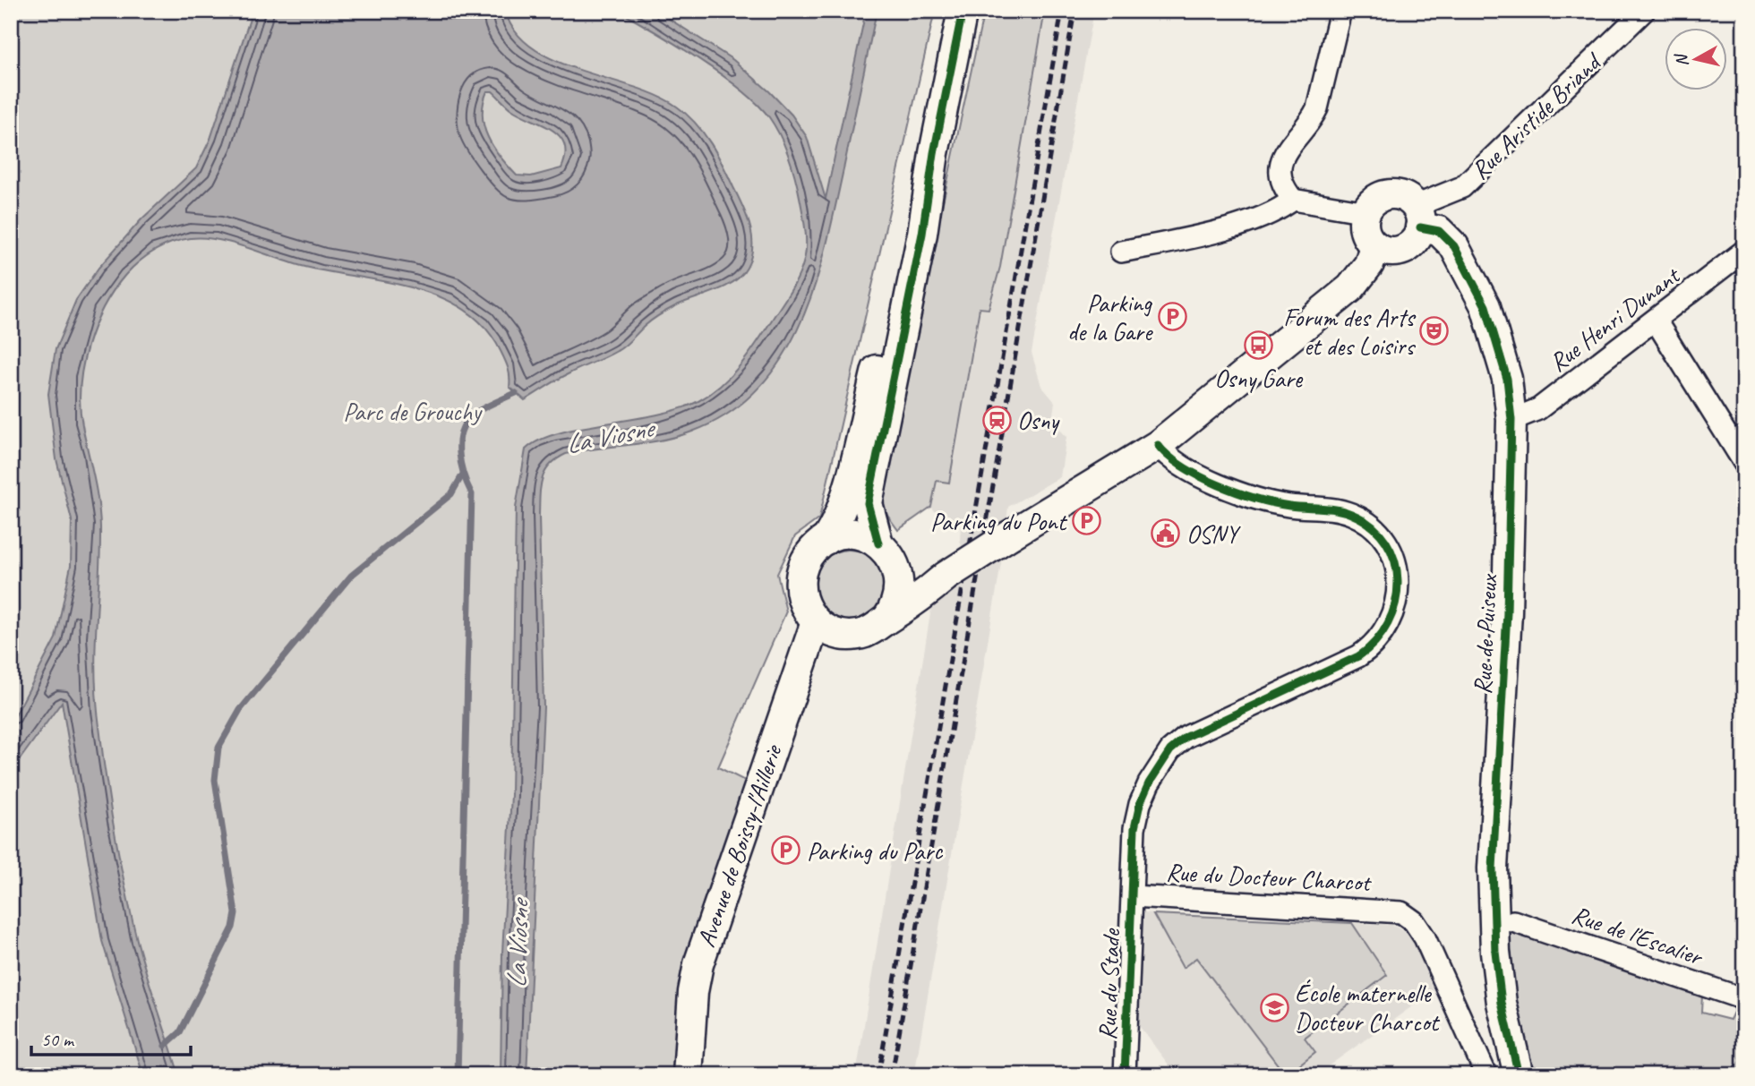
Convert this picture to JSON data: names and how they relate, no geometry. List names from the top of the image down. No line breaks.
{"streets":{"main road":["Rue de Puiseux","Avenue de Boissy-l'Aillerie"],"street":["Rue Aristide Briand","Rue Henri Dunant","Rue du Docteur Charcot","Rue de l'Escalier","Rue du Stade"]},"crossings":[["Rue Aristide Briand","Rue de Puiseux"],["Rue Henri Dunant","Rue de Puiseux"],["Rue du Docteur Charcot","Rue du Stade"]],"water":["La Viosne"],"parks":["Parc de Grouchy"],"places":{"parking":["Parking de la Gare","Parking du Pont","Parking du Parc"],"theatre":["Forum des Arts et des Loisirs"],"bus stop":["Osny Gare"],"station":["Osny"],"public building":["OSNY"],"school or university":["École maternelle Docteur Charcot"]},"scale_bar":"50 m","north":"left"}
